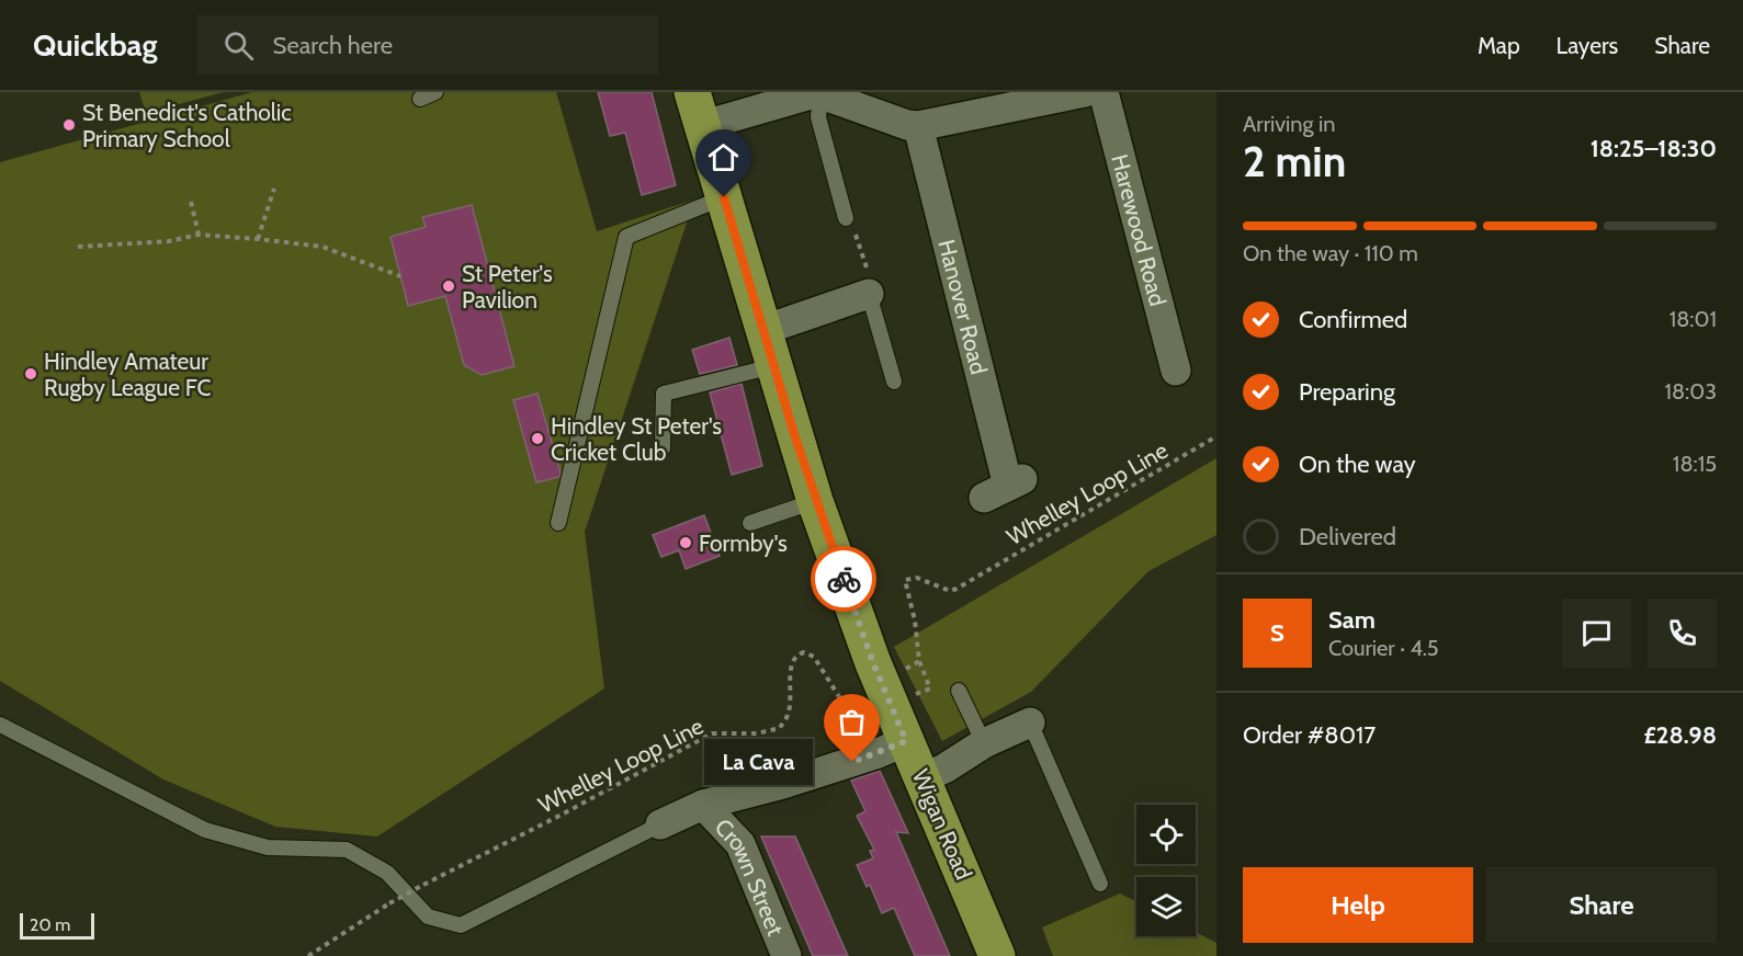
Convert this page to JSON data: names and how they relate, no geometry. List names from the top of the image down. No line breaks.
{"streets":{"highway":["Wigan Road"],"street":["Harewood Road","Hanover Road","Crown Street"],"path":["Whelley Loop Line"]},"places":["St Benedict's Catholic Primary School","St Peter's Pavilion","Hindley Amateur Rugby League FC","Hindley St Peter's Cricket Club","Formby's","La Cava"],"scale_bar":"20 m","page":{"header":"Quickbag","search":"Search here","nav":["Map","Layers","Share"],"heading":["2 min","Arriving in","18:25–18:30"],"panel":["Sam","Courier · 4.5","Order #8017","£28.98"],"bar":"On the way · 110 m","list":[["Confirmed","18:01"],["Preparing","18:03"],["On the way","18:15"],"Delivered"],"round":"S","bubble":"La Cava","buttons":["Help","Share"],"scale":"20 m"}}
